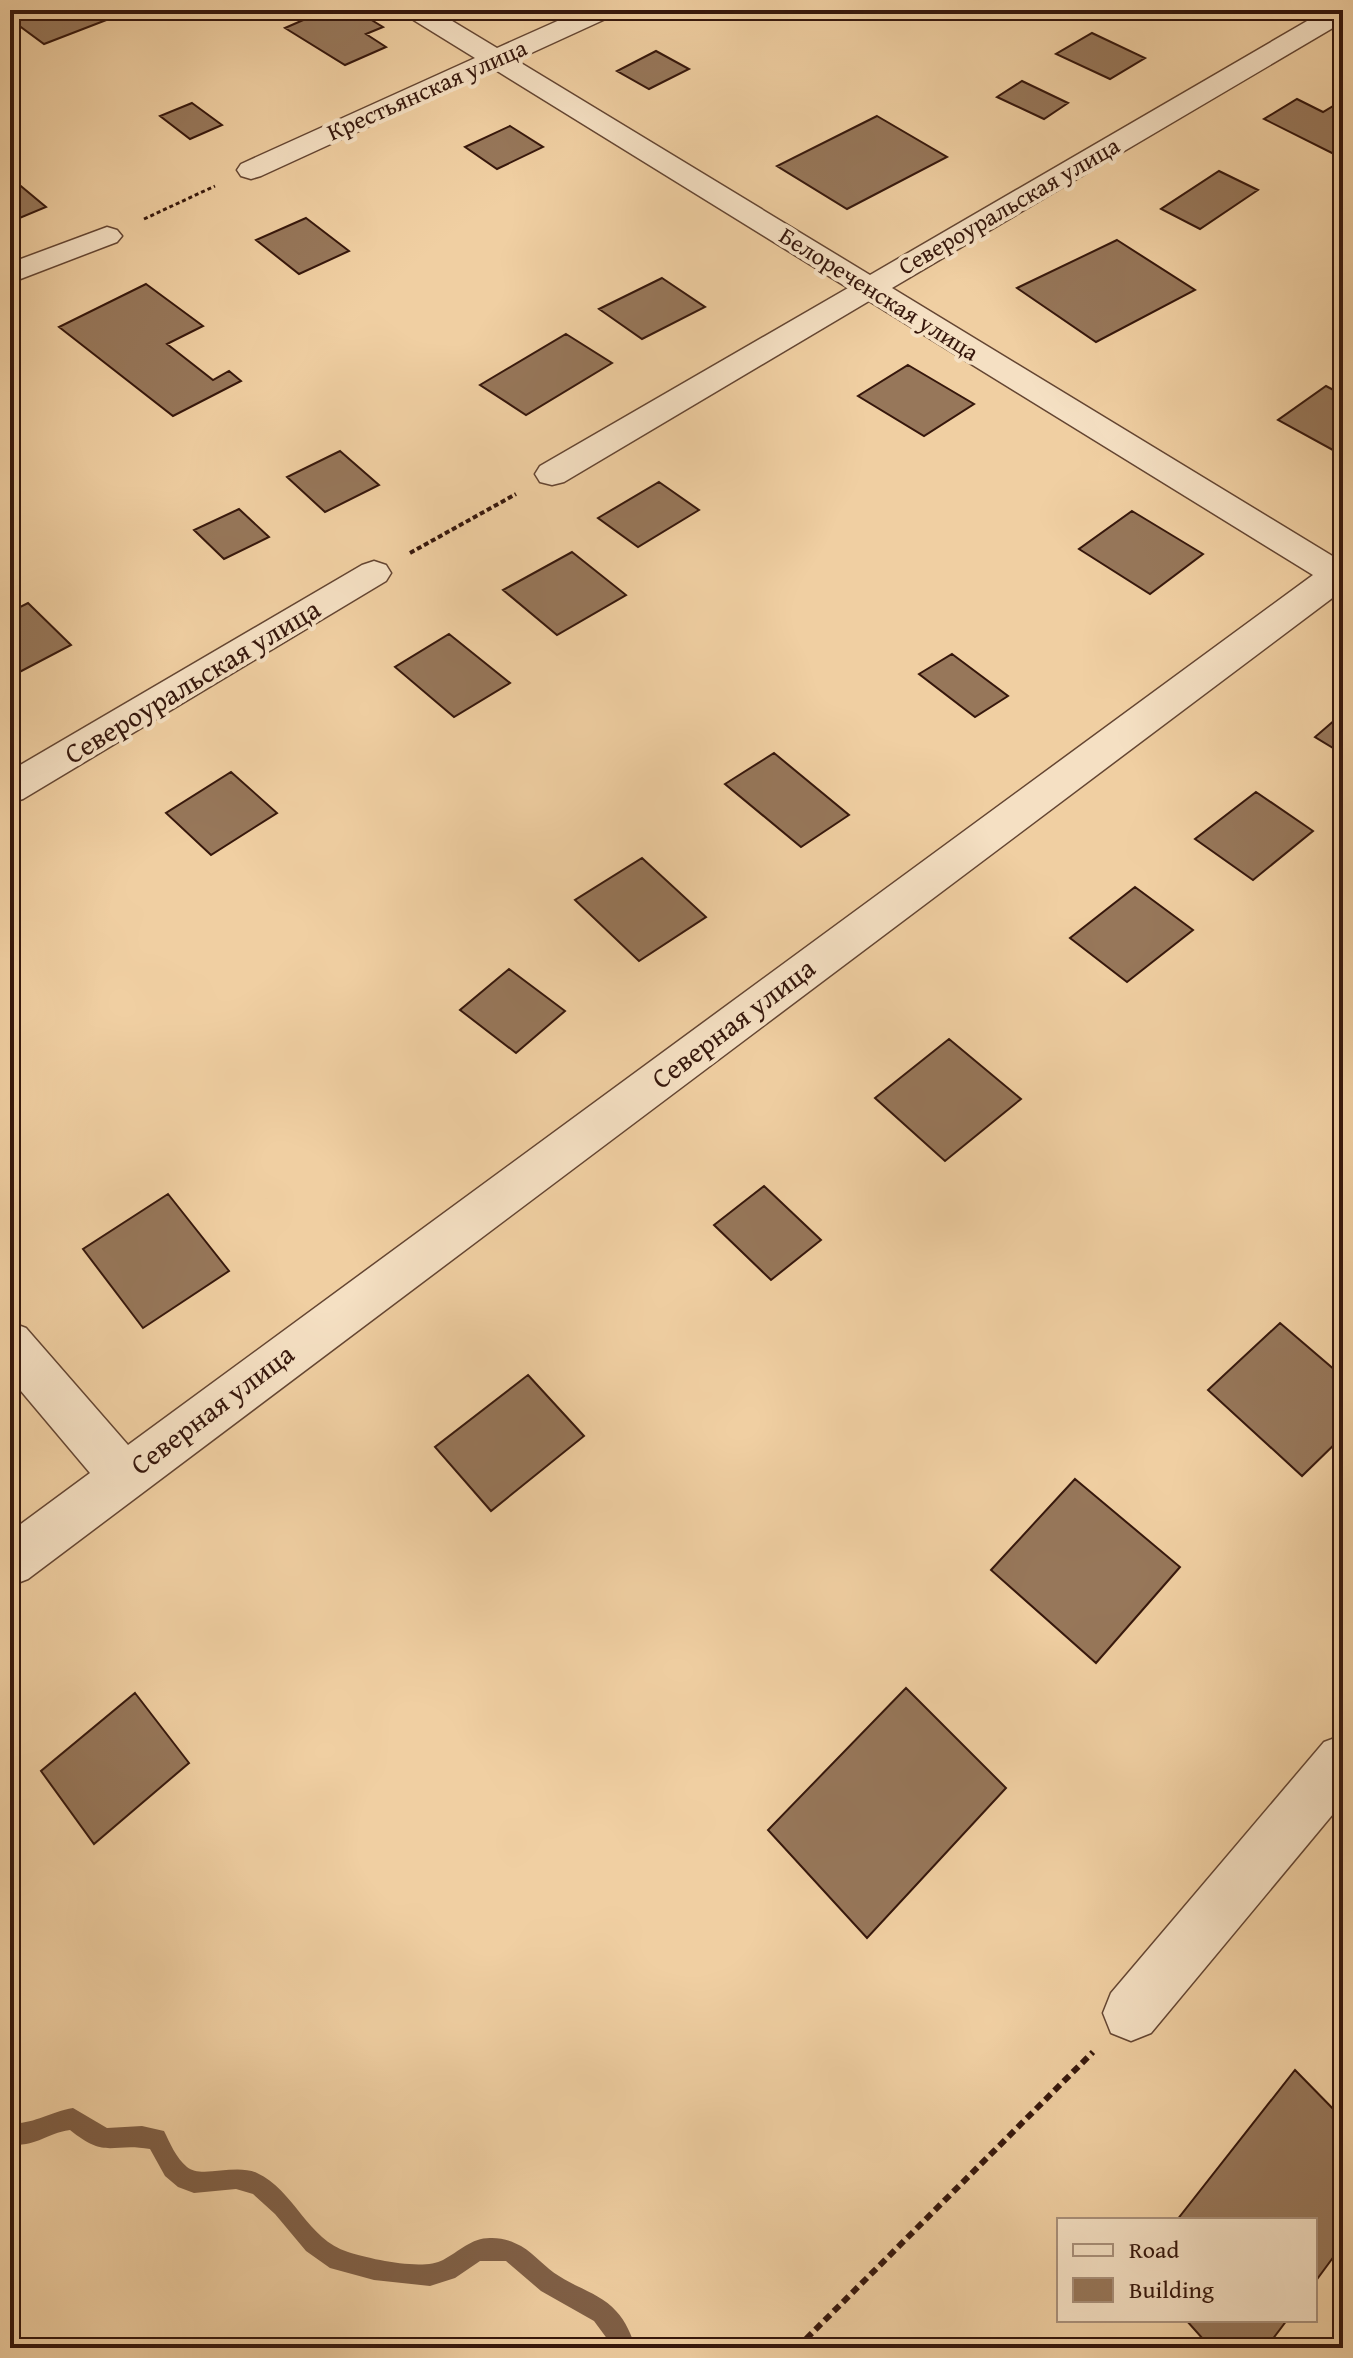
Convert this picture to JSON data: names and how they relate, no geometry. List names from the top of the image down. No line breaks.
{"streets":{"street":["Крестьянская улица","Североуральская улица","Белореченская улица","Северная улица"]},"crossings":[["Крестьянская улица","Белореченская улица"],["Североуральская улица","Белореченская улица"],["Белореченская улица","Северная улица"]],"legend":["Road","Building"]}
